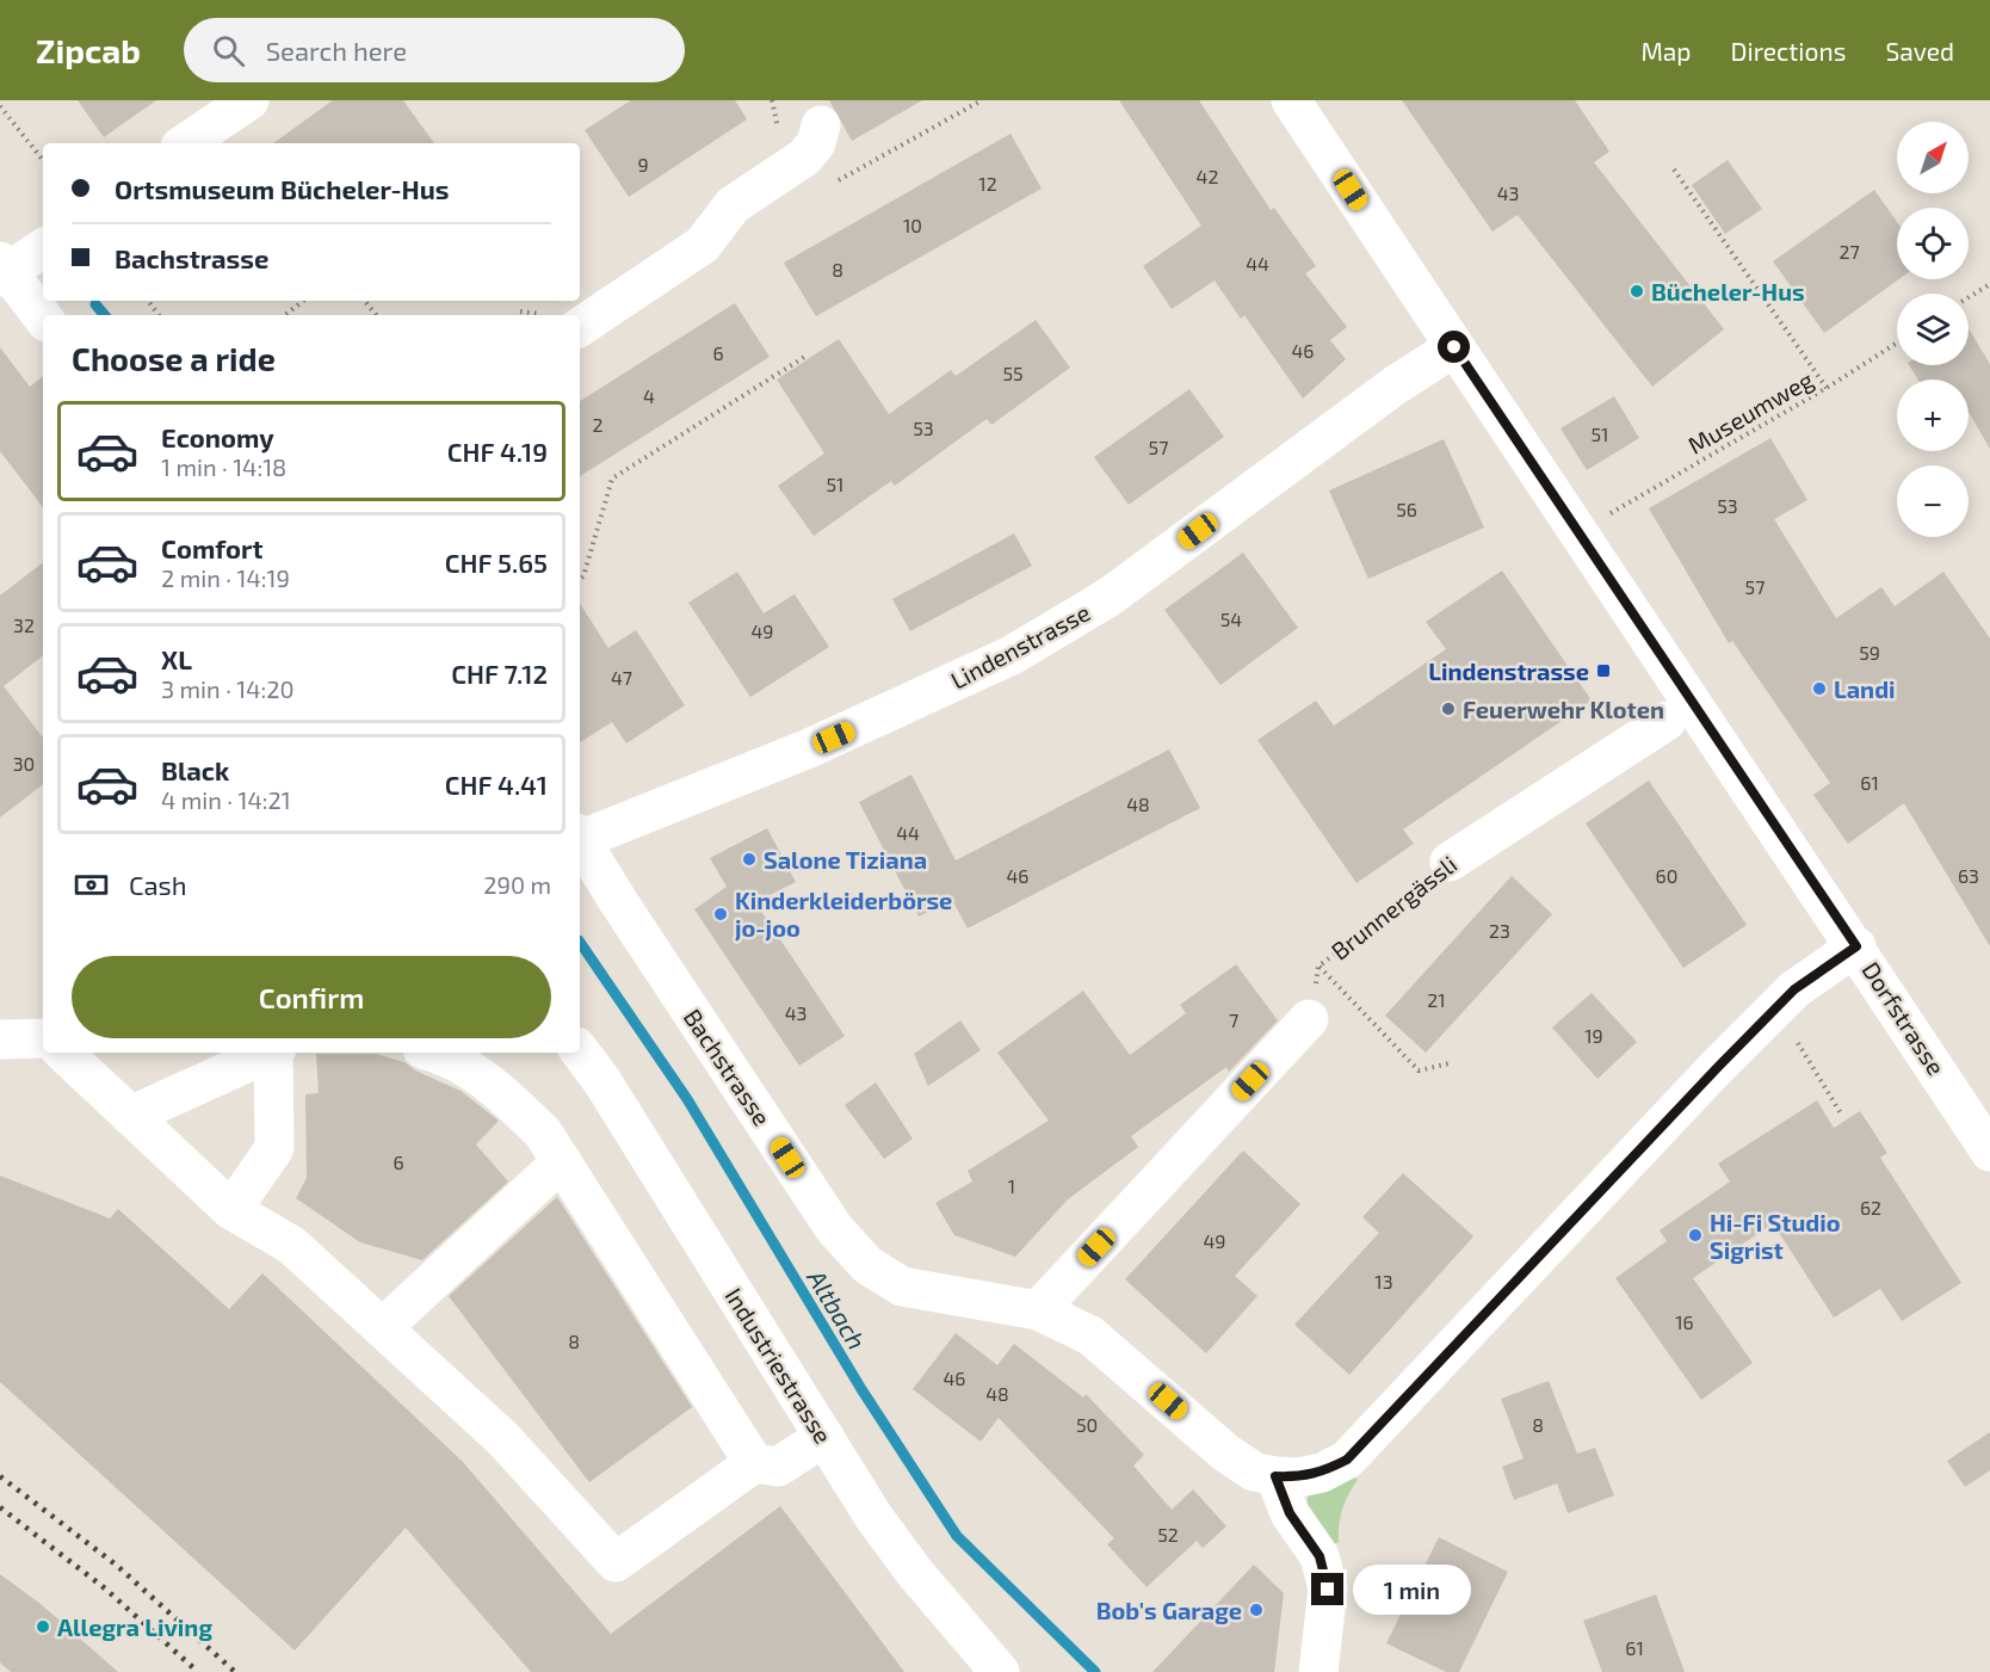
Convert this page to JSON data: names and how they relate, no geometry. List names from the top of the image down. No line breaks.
{"streets":{"street":["Lindenstrasse","Brunnergässli","Dorfstrasse","Bachstrasse","Industriestrasse"],"path":["Museumweg"]},"crossings":[["Lindenstrasse","Dorfstrasse"]],"water":["Altbach"],"places":{"other":["Bücheler-Hus","Landi","Feuerwehr Kloten","Salone Tiziana","Kinderkleiderbörse jo-joo","Hi-Fi Studio Sigrist","Bob's Garage","Allegra Living"],"transit":["Lindenstrasse"]},"house_numbers":["9","42","12","43","10","27","44","8","46","6","55","4","2","53","51","57","51","53","56","57","54","32","49","59","47","30","61","48","44","46","60","63","23","21","43","7","19","6","1","62","49","13","16","8","46","48","50","8","52","61"],"north":"top right","page":{"header":"Zipcab","search":"Search here","nav":["Map","Directions","Saved"],"map_buttons":["+","−"],"banner":["Ortsmuseum Bücheler-Hus","Bachstrasse"],"heading":"Choose a ride","list":[{"name":"Economy","note":"1 min · 14:18","value":"CHF 4.19"},{"name":"Comfort","note":"2 min · 14:19","value":"CHF 5.65"},{"name":"XL","note":"3 min · 14:20","value":"CHF 7.12"},{"name":"Black","note":"4 min · 14:21","value":"CHF 4.41"}],"pay":["Cash","290 m"],"buttons":"Confirm","bubble":"1 min"}}
